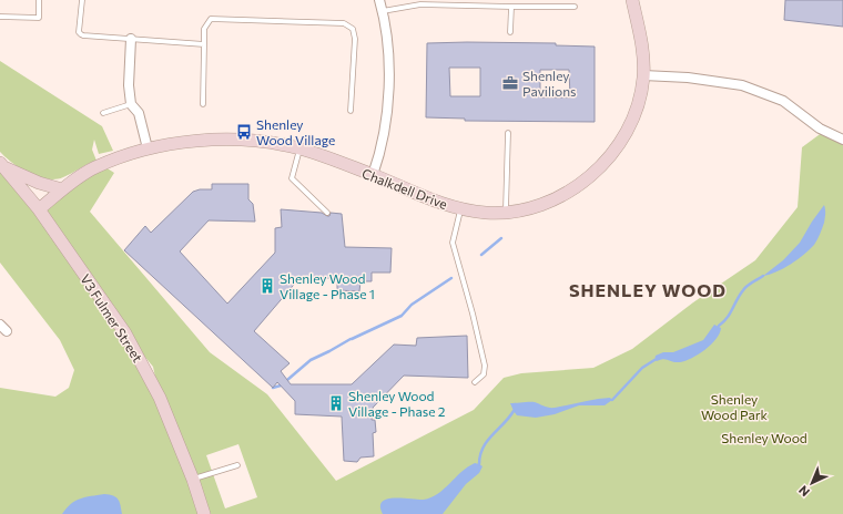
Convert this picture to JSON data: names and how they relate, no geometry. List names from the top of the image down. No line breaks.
{"streets":{"street":["Chalkdell Drive","V3 Fulmer Street"]},"crossings":[["Chalkdell Drive","V3 Fulmer Street"]],"districts":["SHENLEY WOOD"],"parks":["Shenley Wood Park","Shenley Wood"],"places":{"office":["Shenley Pavilions"],"bus stop":["Shenley Wood Village"],"building":["Shenley Wood Village - Phase 1","Shenley Wood Village - Phase 2"]},"north":"bottom left"}
